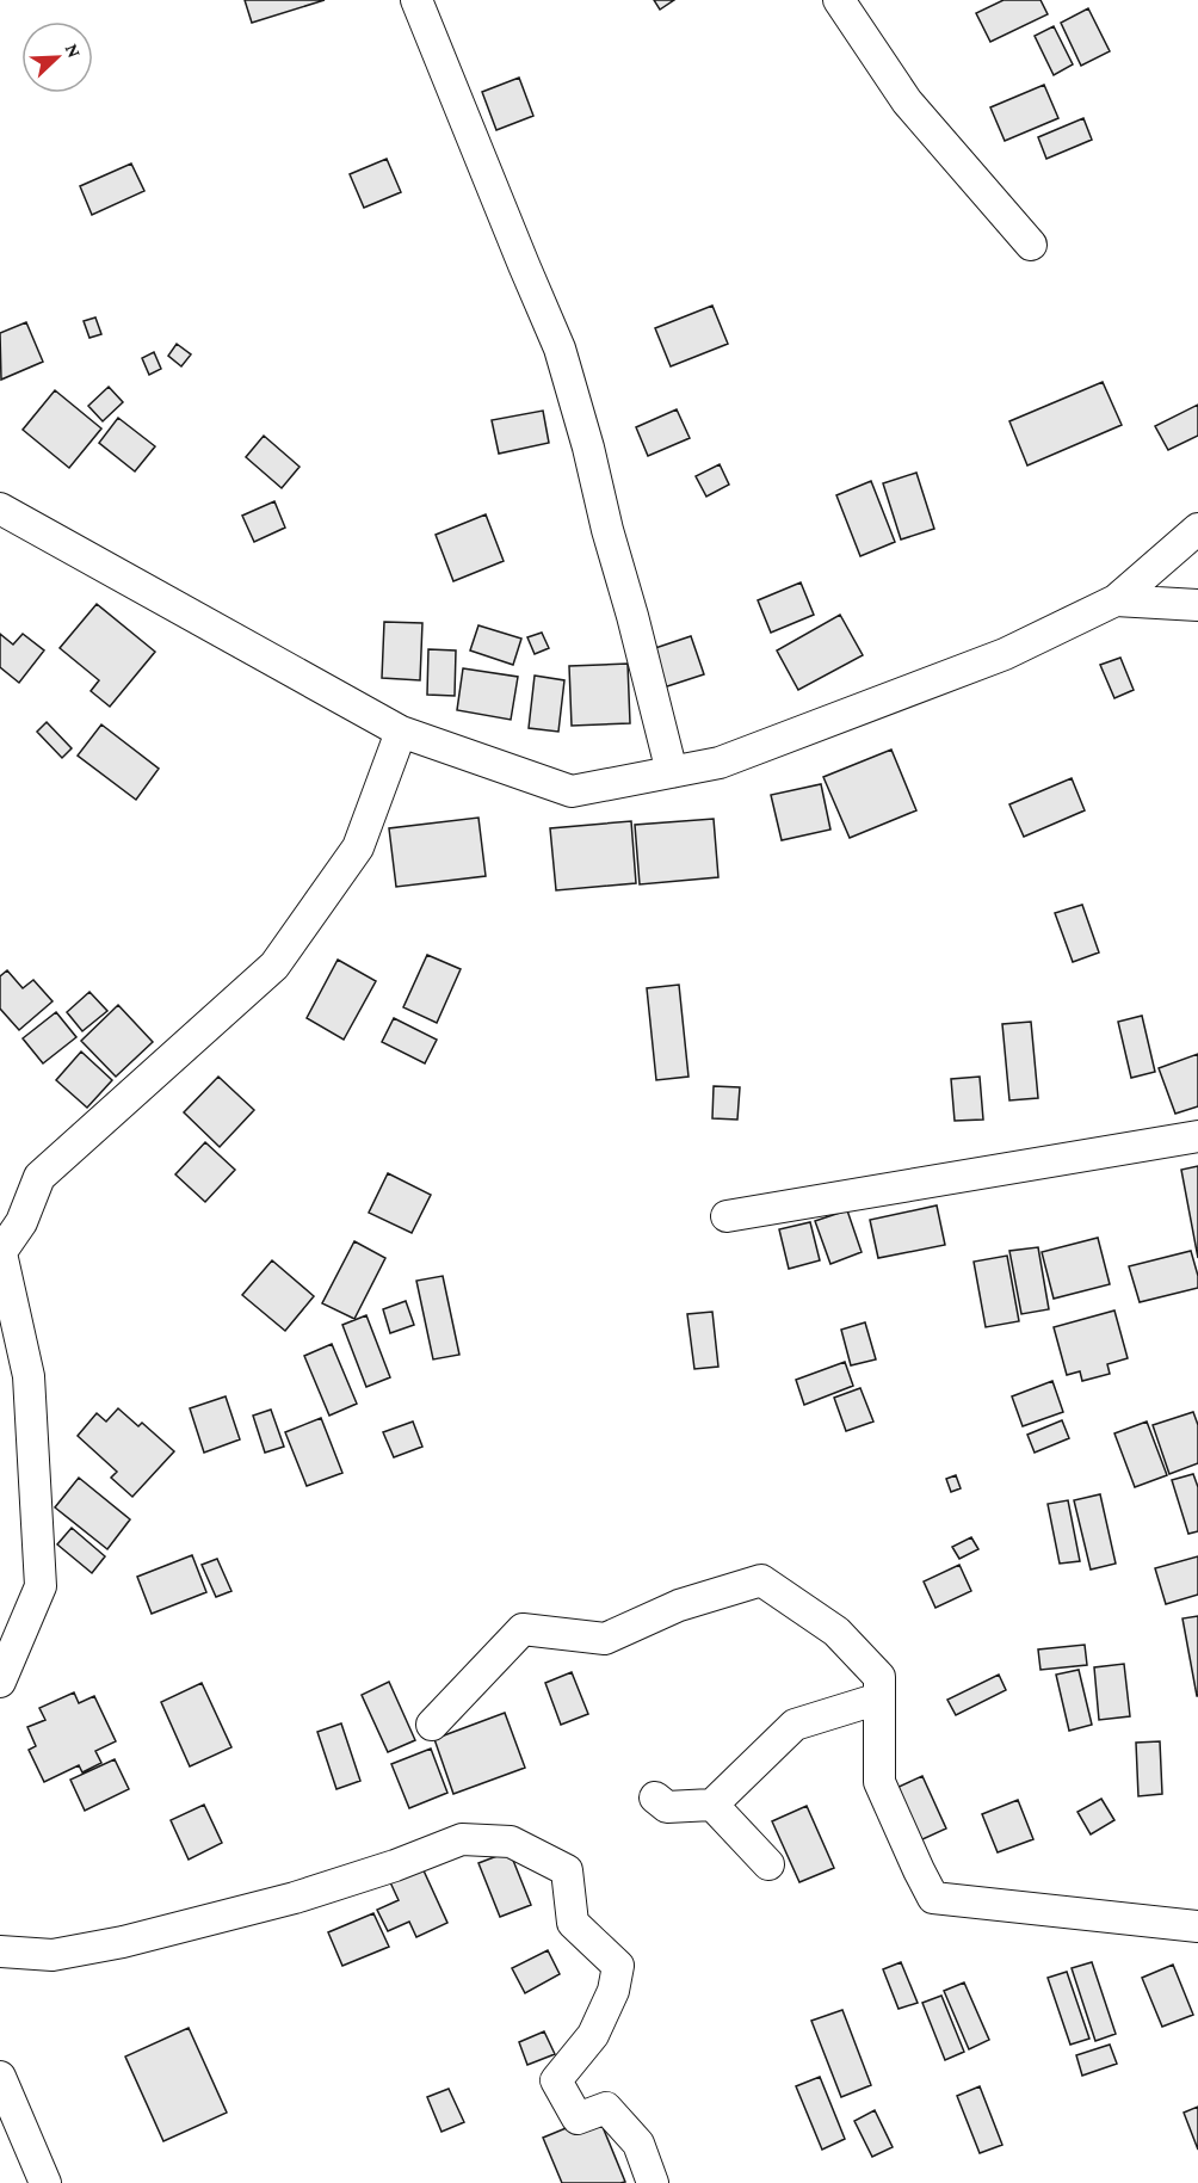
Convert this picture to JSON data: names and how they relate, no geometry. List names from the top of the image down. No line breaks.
{"north":"top right"}
